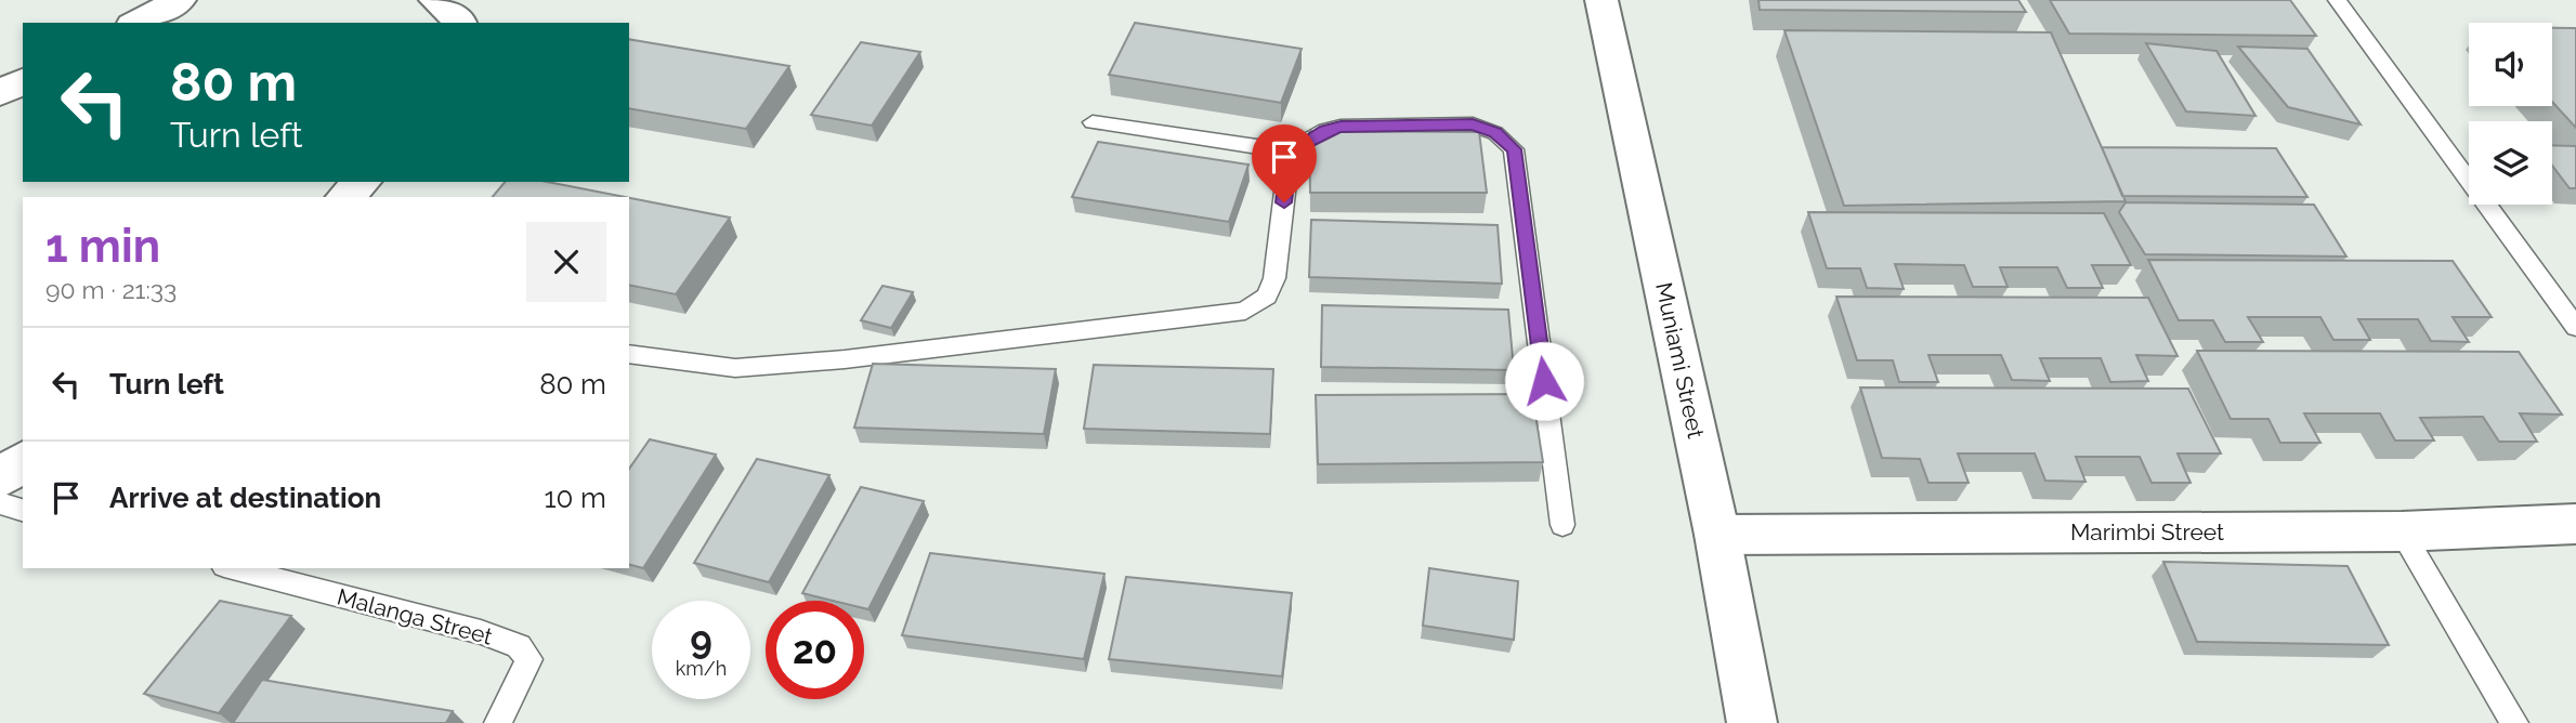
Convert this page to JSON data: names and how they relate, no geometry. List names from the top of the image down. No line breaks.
{"streets":{"street":["Muniami Street","Marimbi Street"],"lane":["Malanga Street"]},"crossings":[["Muniami Street","Marimbi Street"]],"page":{"turn":["80 m","Turn left"],"heading":["1 min","90 m · 21:33"],"list":[{"name":"Turn left","value":"80 m"},{"name":"Arrive at destination","value":"10 m"}],"speed":"9 km/h","limit":"20"}}
